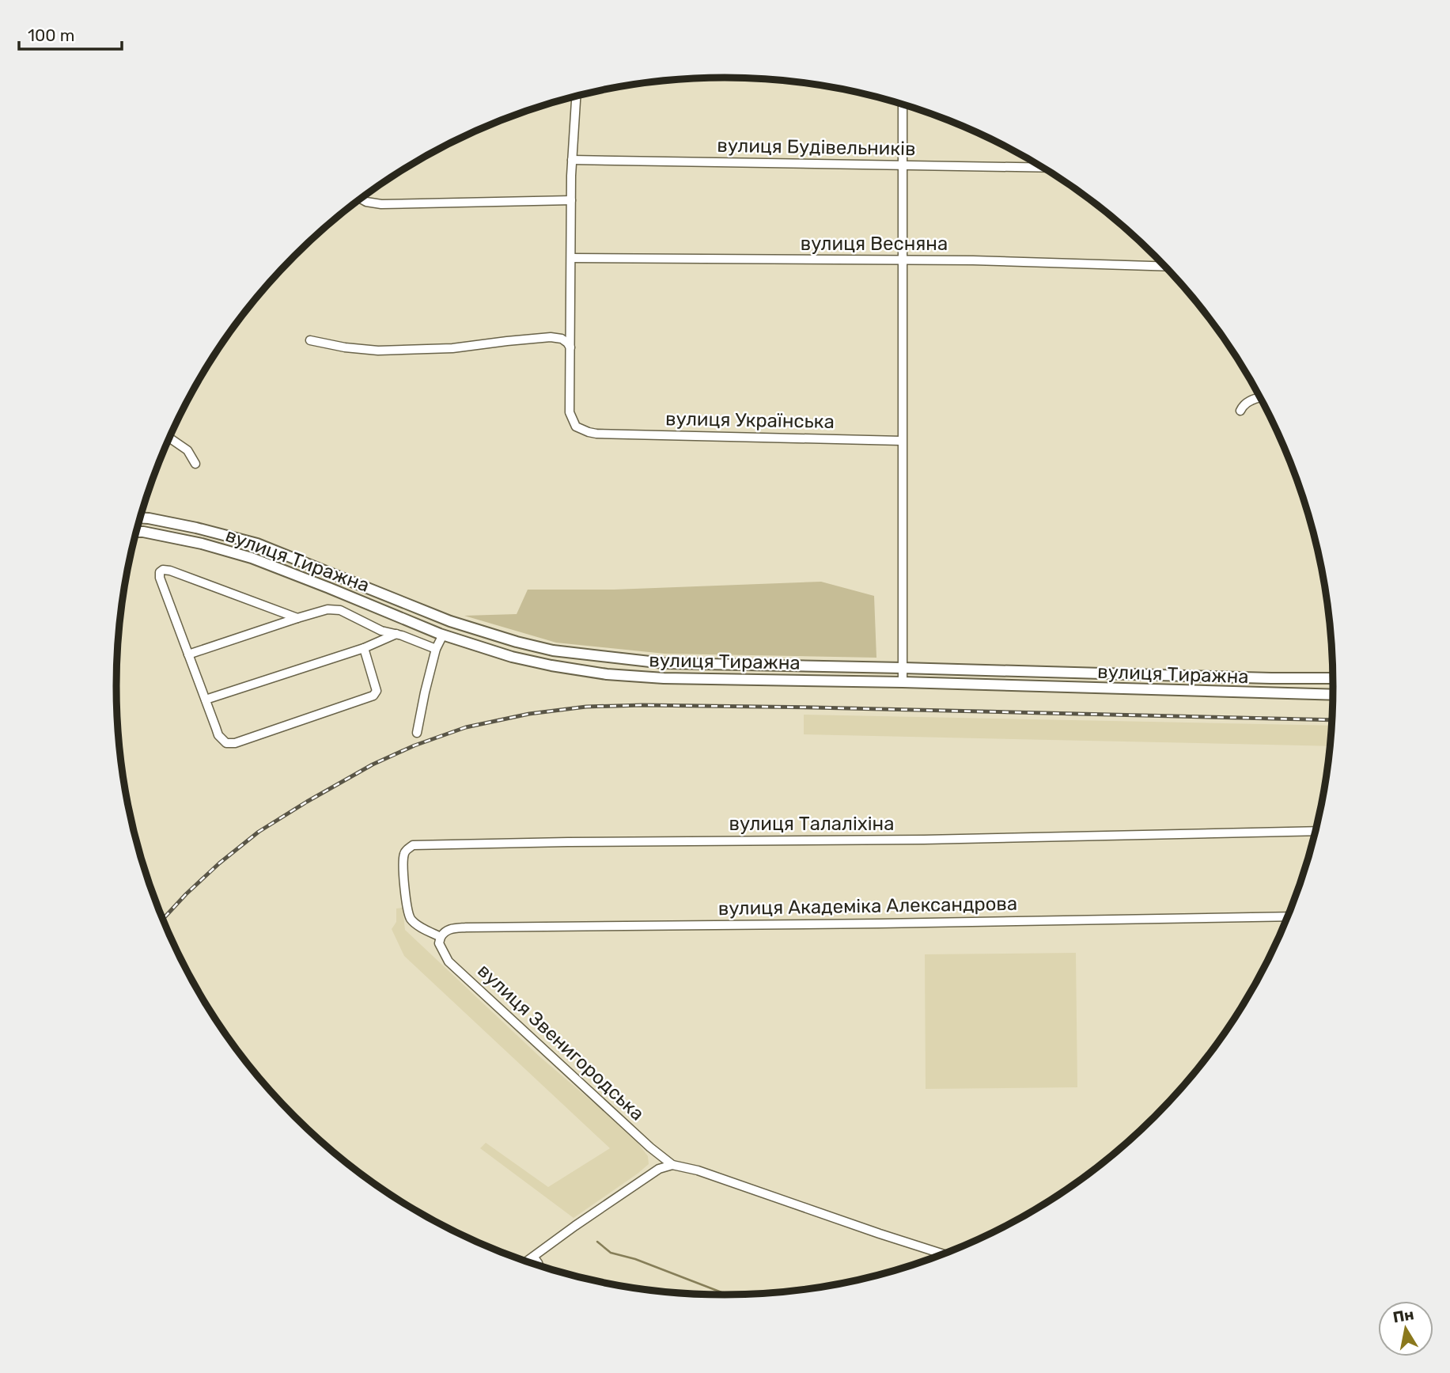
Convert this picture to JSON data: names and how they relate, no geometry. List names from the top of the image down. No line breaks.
{"streets":{"main road":["вулиця Тиражна"],"street":["вулиця Будівельників","вулиця Весняна","вулиця Українська","вулиця Талаліхіна","вулиця Академіка Александрова","вулиця Звенигородська"]},"crossings":[["вулиця Талаліхіна","вулиця Академіка Александрова"],["вулиця Талаліхіна","вулиця Звенигородська"],["вулиця Академіка Александрова","вулиця Звенигородська"]],"scale_bar":"100 m","north":"top"}
